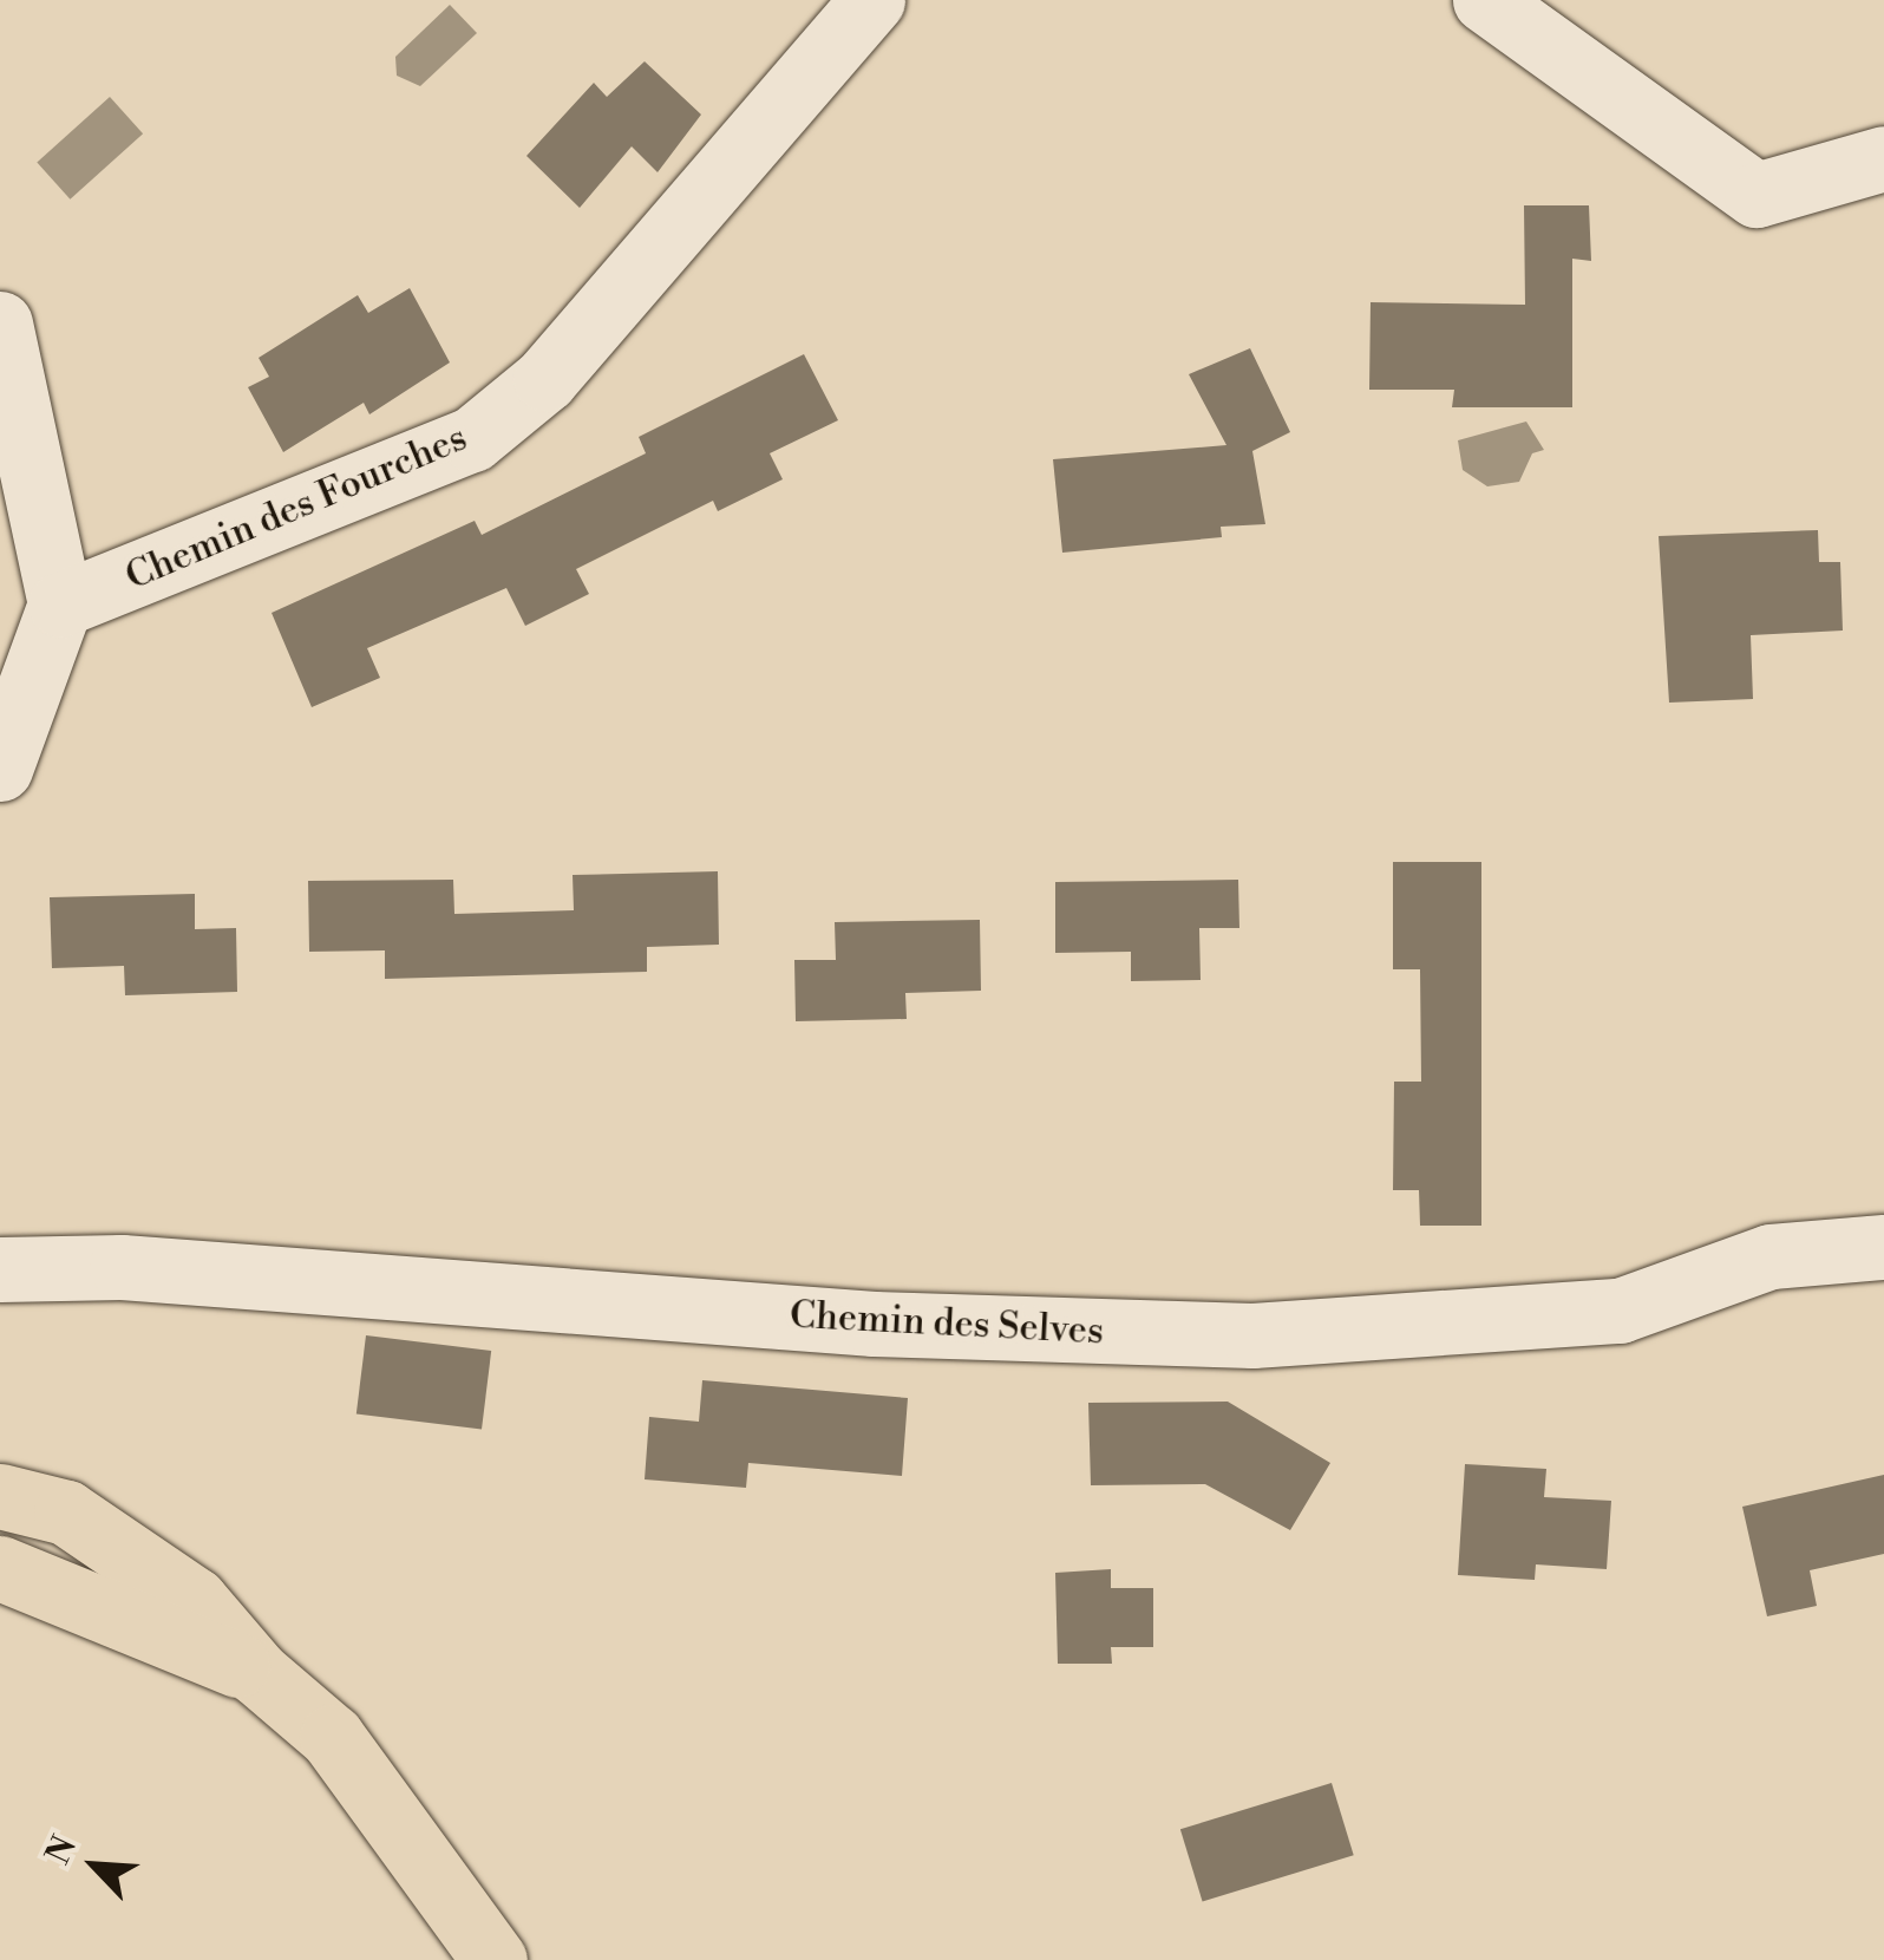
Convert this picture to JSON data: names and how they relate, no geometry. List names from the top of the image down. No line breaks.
{"streets":{"street":["Chemin des Fourches","Chemin des Selves"]},"north":"top left"}
